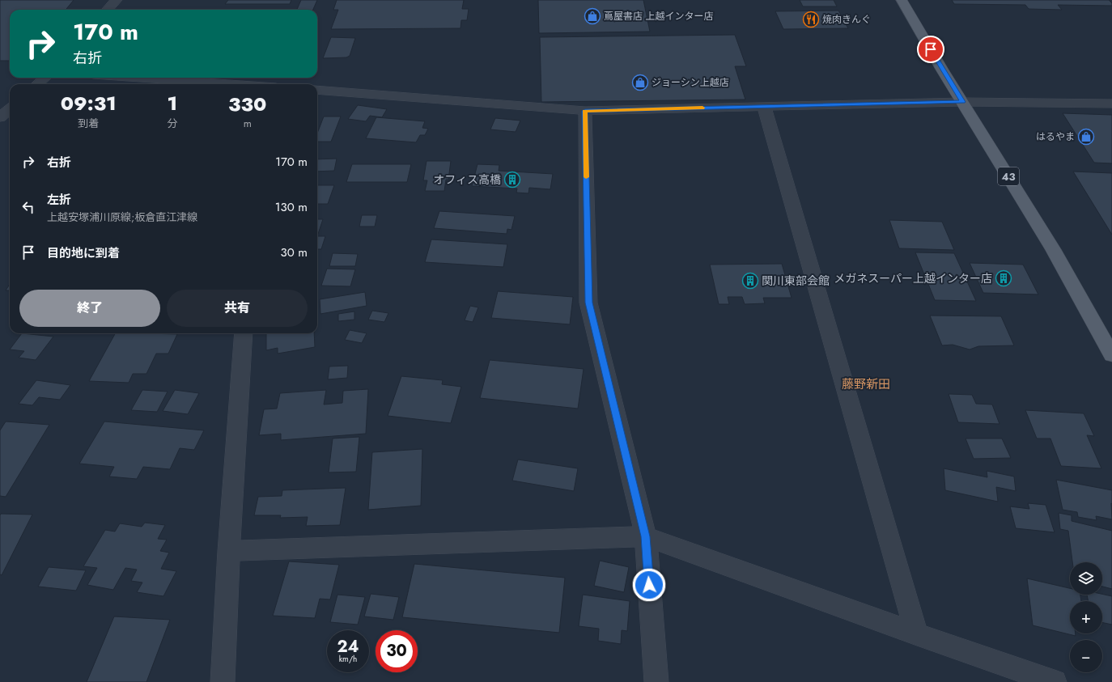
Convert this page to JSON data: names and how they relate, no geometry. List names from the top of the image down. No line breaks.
{"streets":{"main road":["43"]},"districts":["藤野新田"],"places":{"shop":["蔦屋書店 上越インター店","ジョーシン上越店","はるやま"],"restaurant":["焼肉きんぐ"],"building":["オフィス高橋","メガネスーパー上越インター店","関川東部会館"]},"page":{"turn":["170 m","右折"],"eta":["09:31","到着","1","分","330","m"],"list":[{"name":"右折","value":"170 m"},{"name":"左折","note":"上越安塚浦川原線;板倉直江津線","value":"130 m"},{"name":"目的地に到着","value":"30 m"}],"buttons":["終了","共有"],"map_buttons":["+","−"],"speed":"24 km/h","limit":"30"}}
